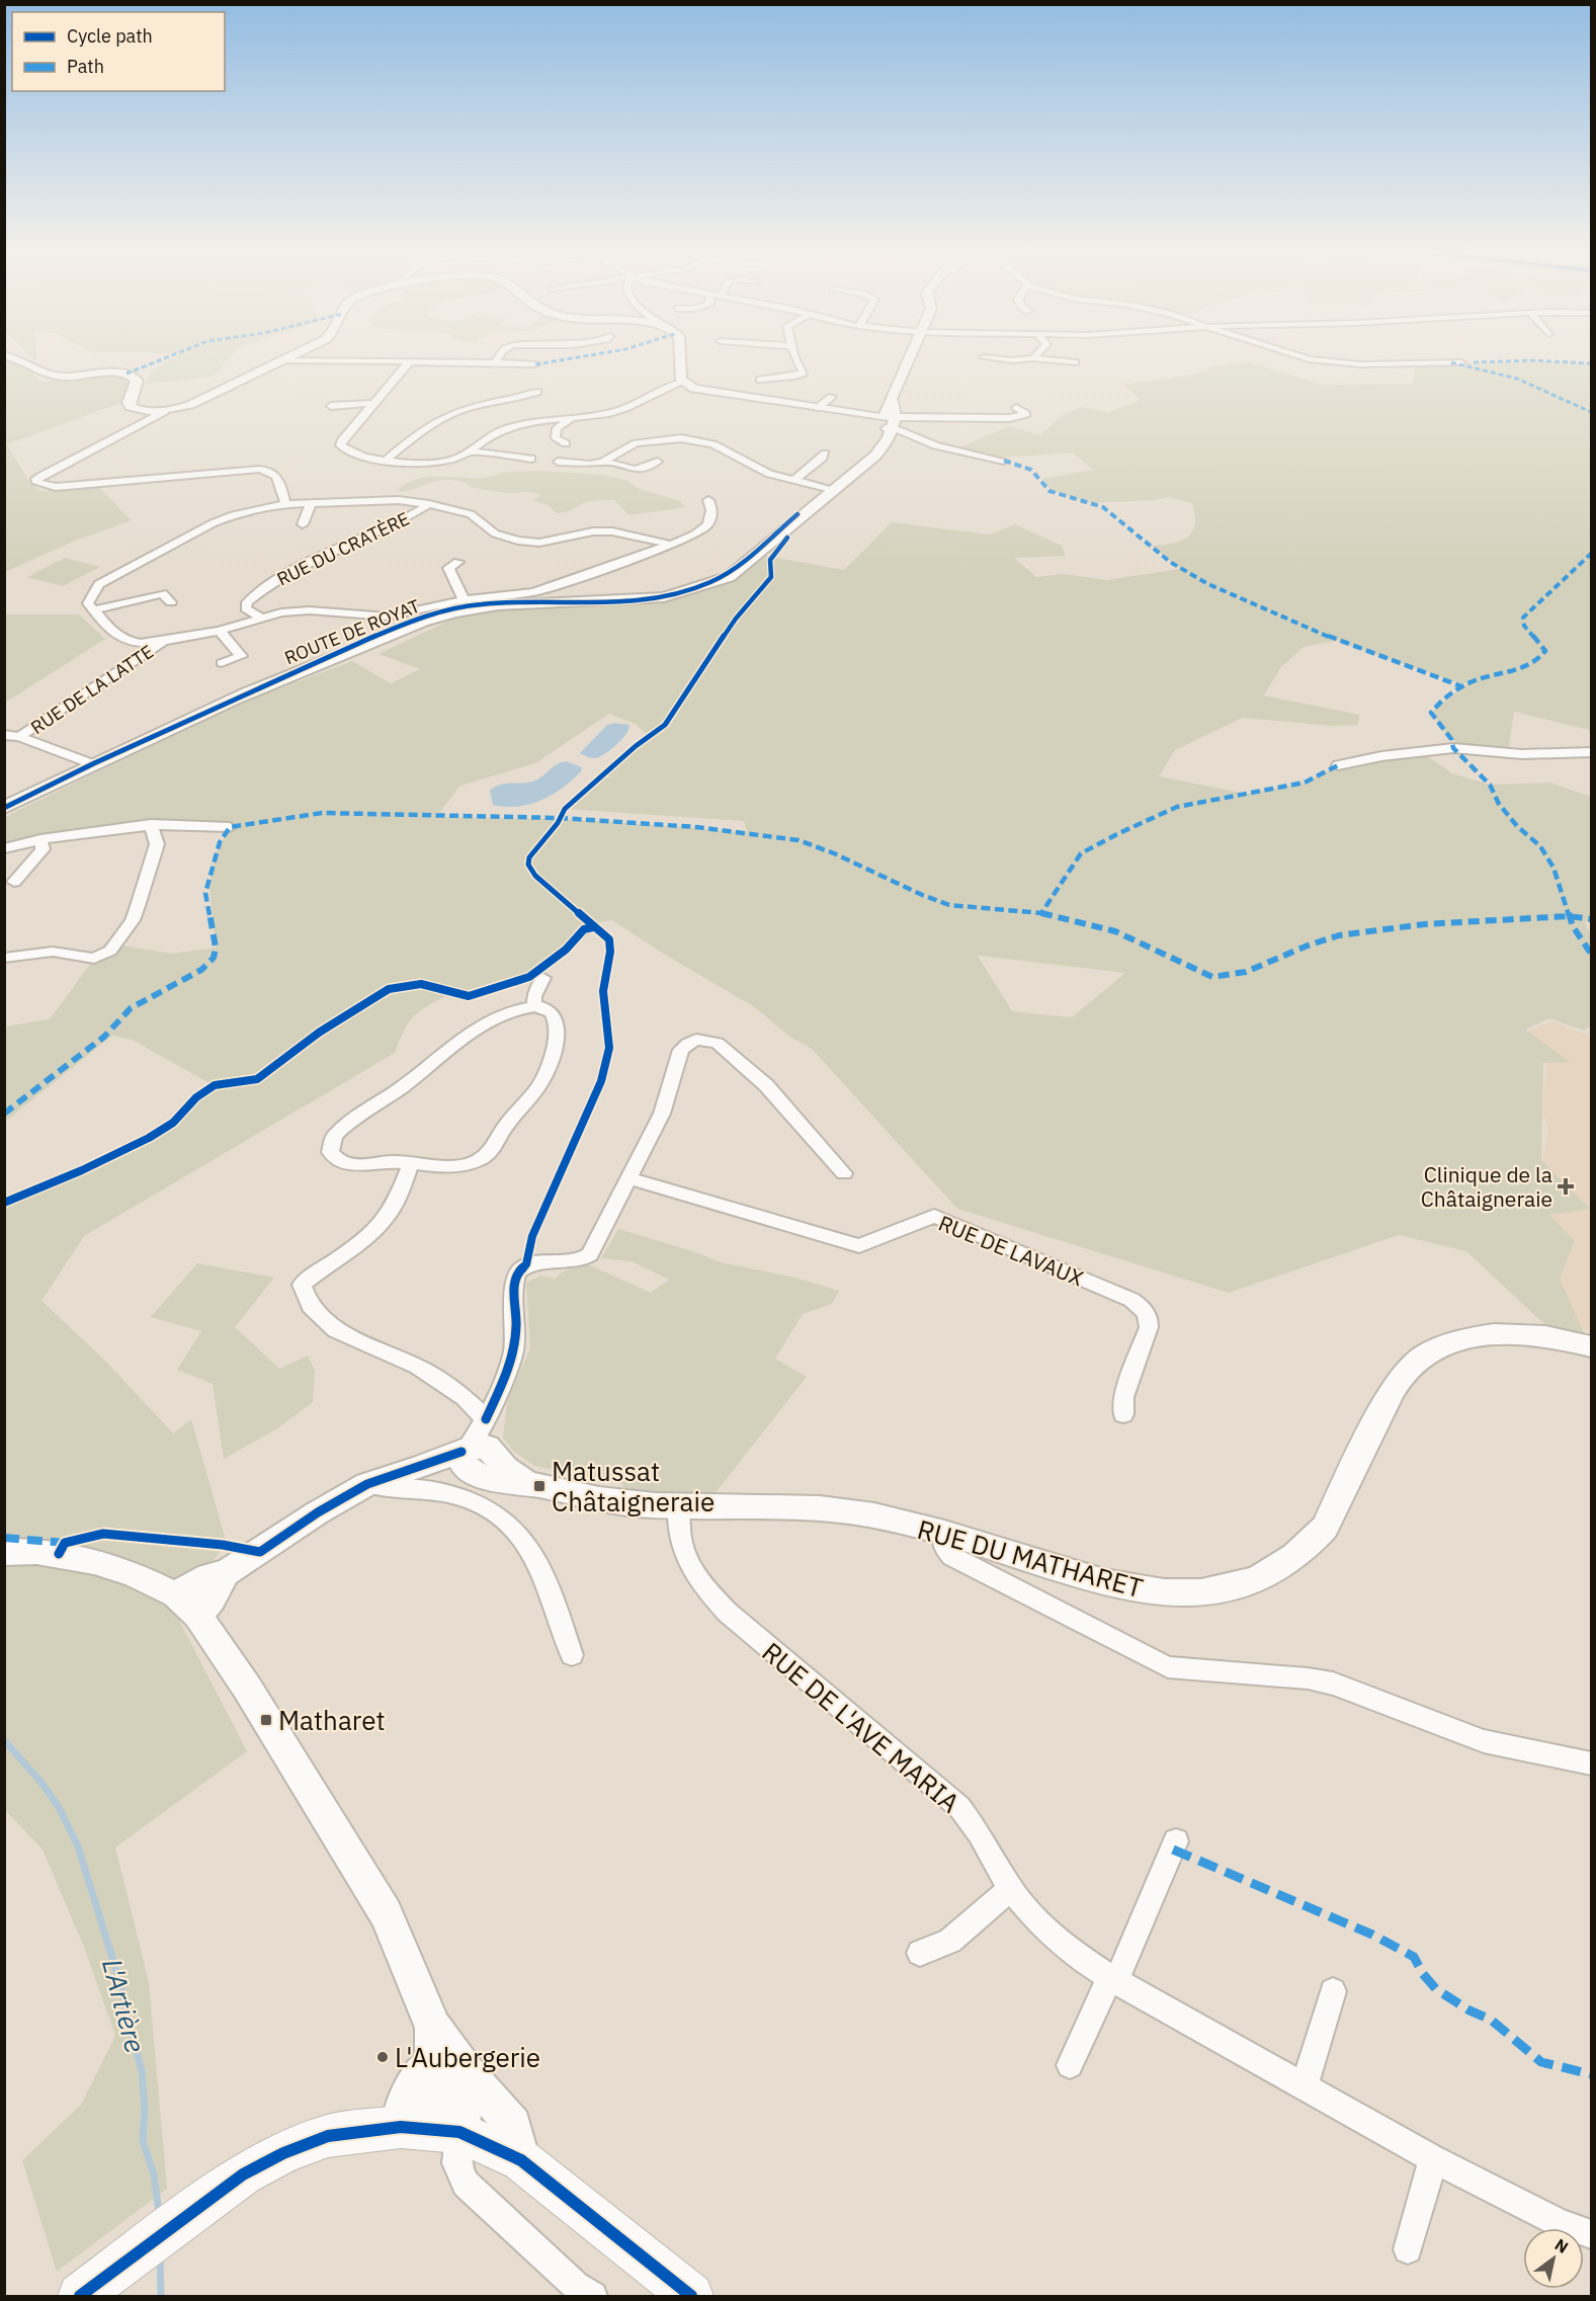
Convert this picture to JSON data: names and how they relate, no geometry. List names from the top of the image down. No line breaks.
{"streets":{"street":["RUE DU CRATÈRE","ROUTE DE ROYAT","RUE DE LA LATTE","RUE DE LAVAUX","RUE DU MATHARET","RUE DE L'AVE MARIA"]},"crossings":[["RUE DU MATHARET","RUE DE L'AVE MARIA"]],"water":["L'Artière"],"places":{"health":["Clinique de la Châtaigneraie"],"transit":["Matussat Châtaigneraie","Matharet"],"other":["L'Aubergerie"]},"legend":["Cycle path","Path"],"north":"top right"}
